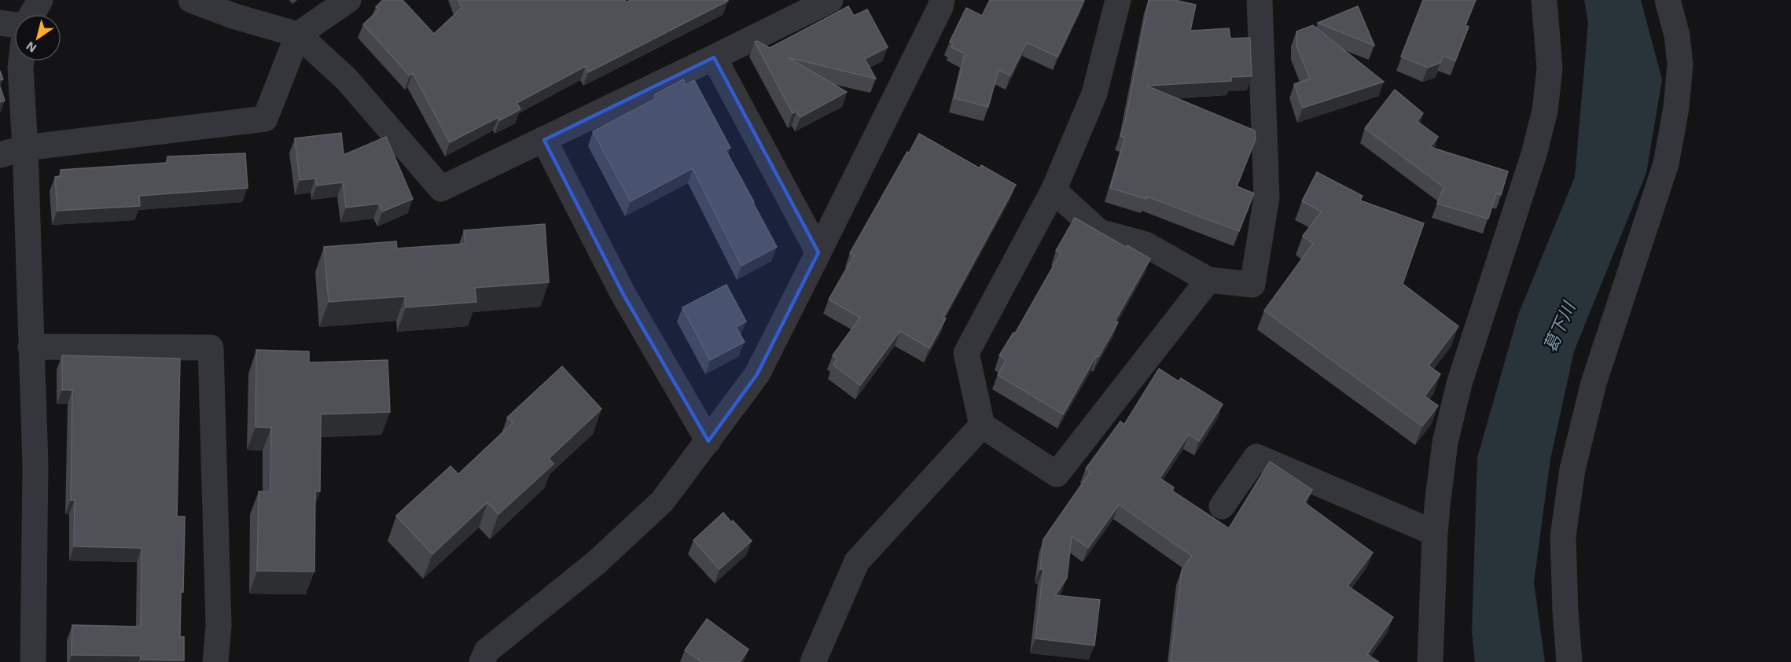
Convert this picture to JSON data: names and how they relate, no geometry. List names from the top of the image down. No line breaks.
{"water":["葛下川"],"north":"bottom left"}
